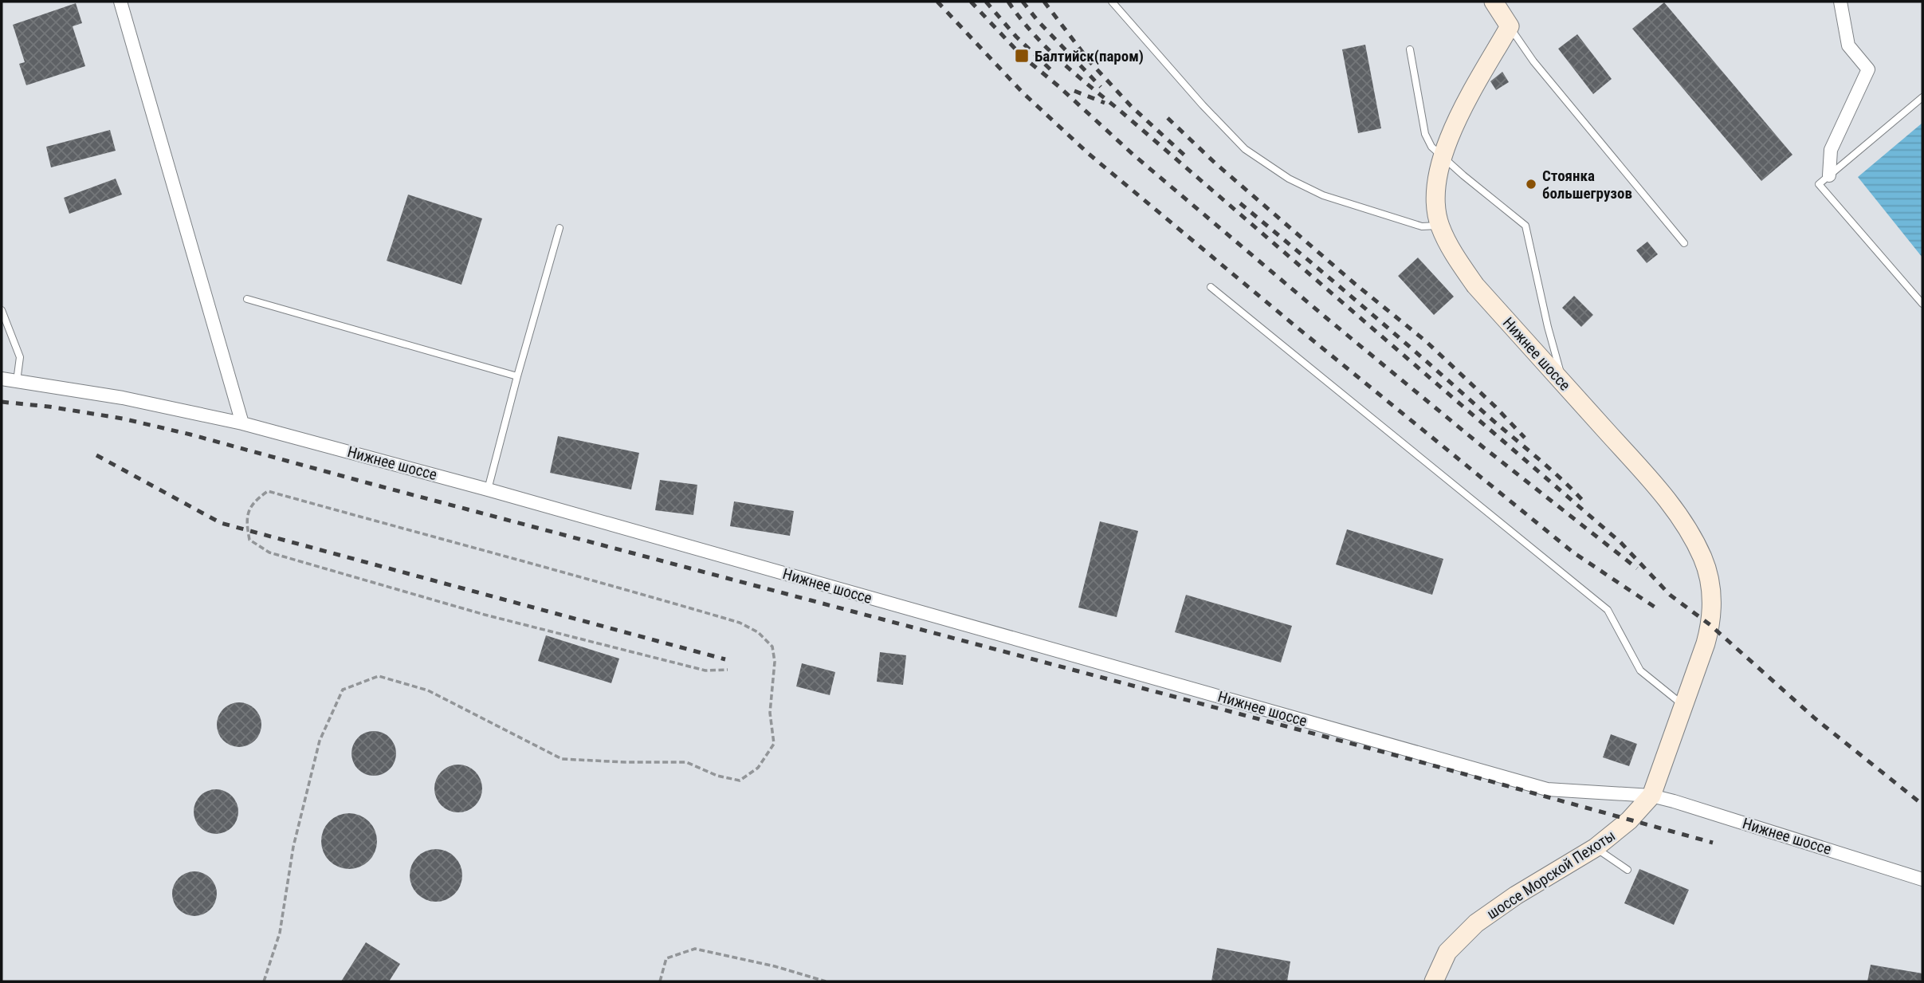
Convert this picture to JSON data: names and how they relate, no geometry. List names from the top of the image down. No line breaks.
{"streets":{"main road":["Нижнее шоссе","шоссе Морской Пехоты"]},"crossings":[["Нижнее шоссе","шоссе Морской Пехоты"]],"places":{"transit":["Балтийск(паром)"],"other":["Стоянка большегрузов"]}}
